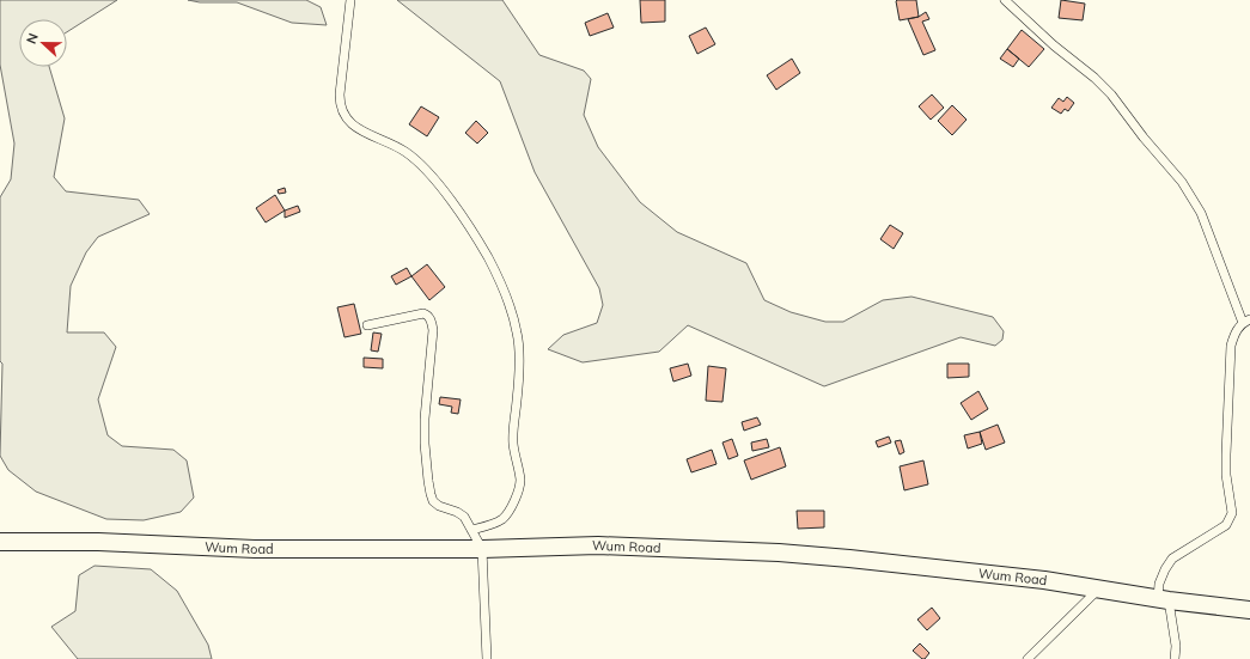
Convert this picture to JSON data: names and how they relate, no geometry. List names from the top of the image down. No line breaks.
{"streets":{"highway":["Wum Road"]},"north":"left"}
